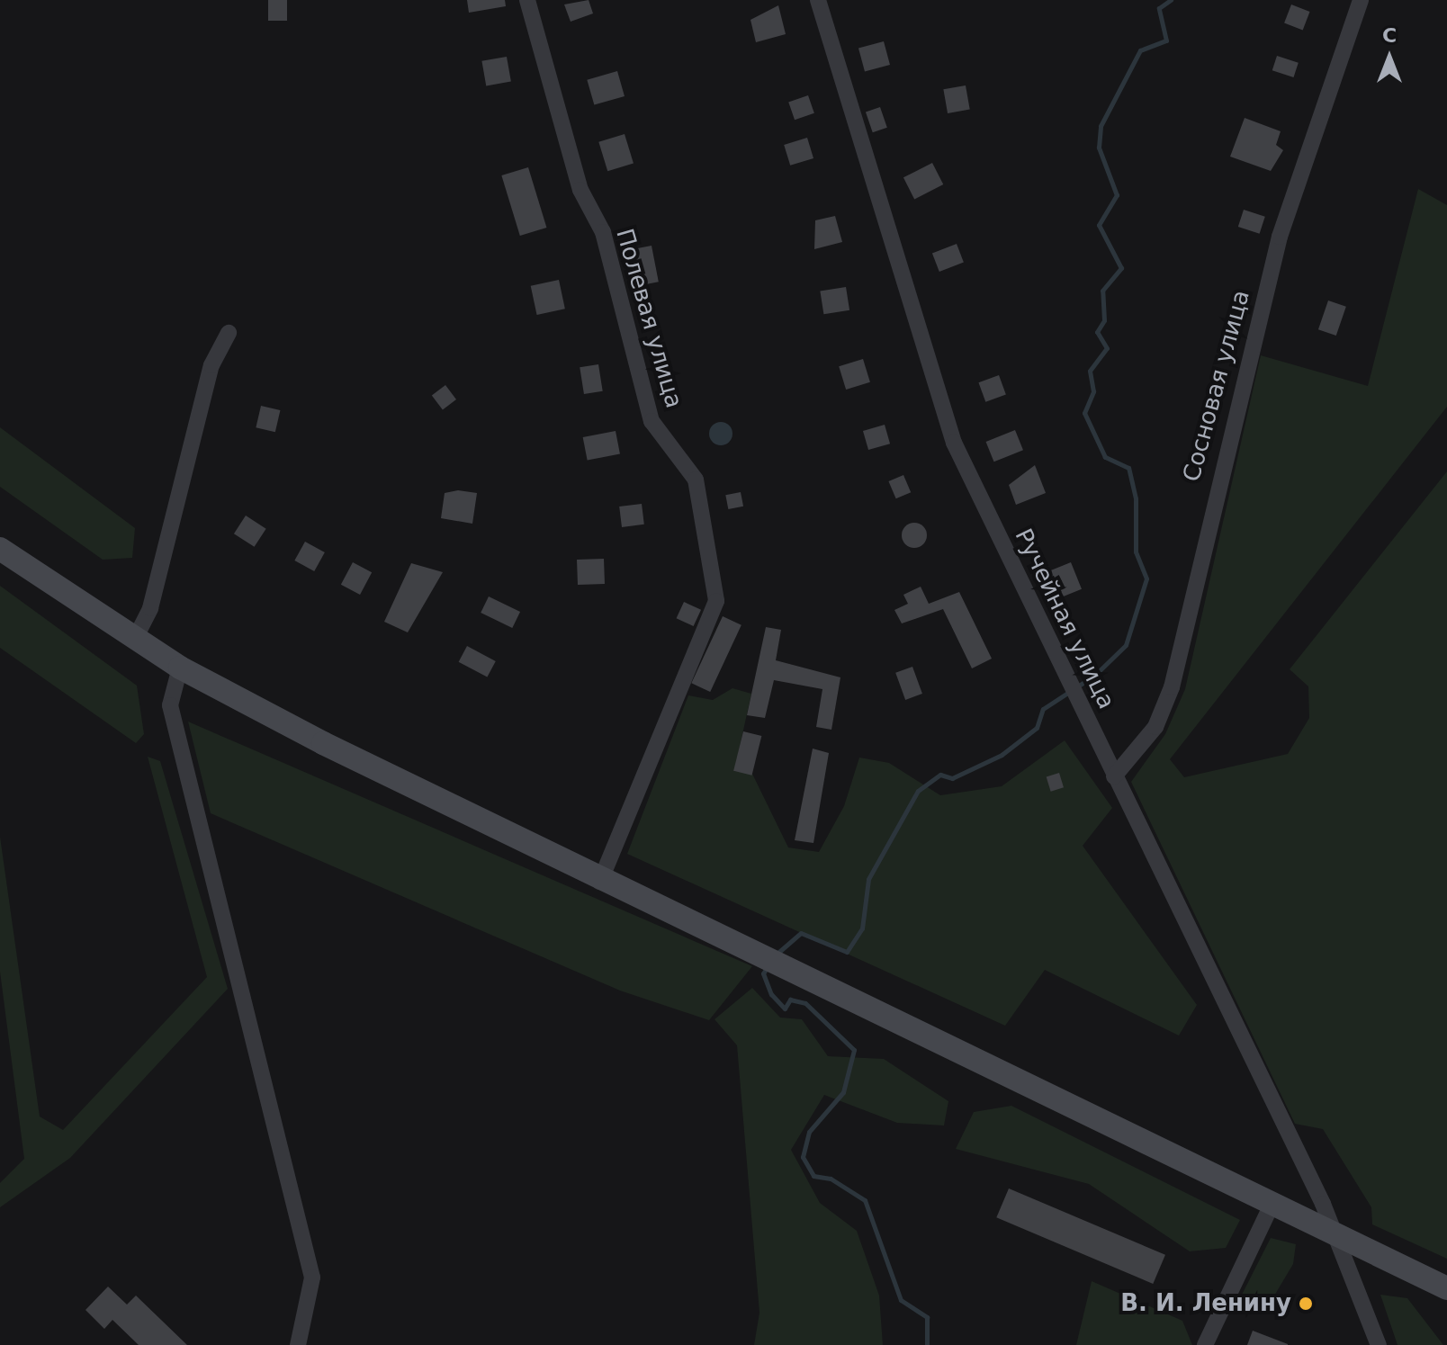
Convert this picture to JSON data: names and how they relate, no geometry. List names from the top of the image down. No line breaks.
{"streets":{"street":["Полевая улица","Сосновая улица","Ручейная улица"]},"crossings":[["Сосновая улица","Ручейная улица"]],"places":["В. И. Ленину"],"north":"top"}
